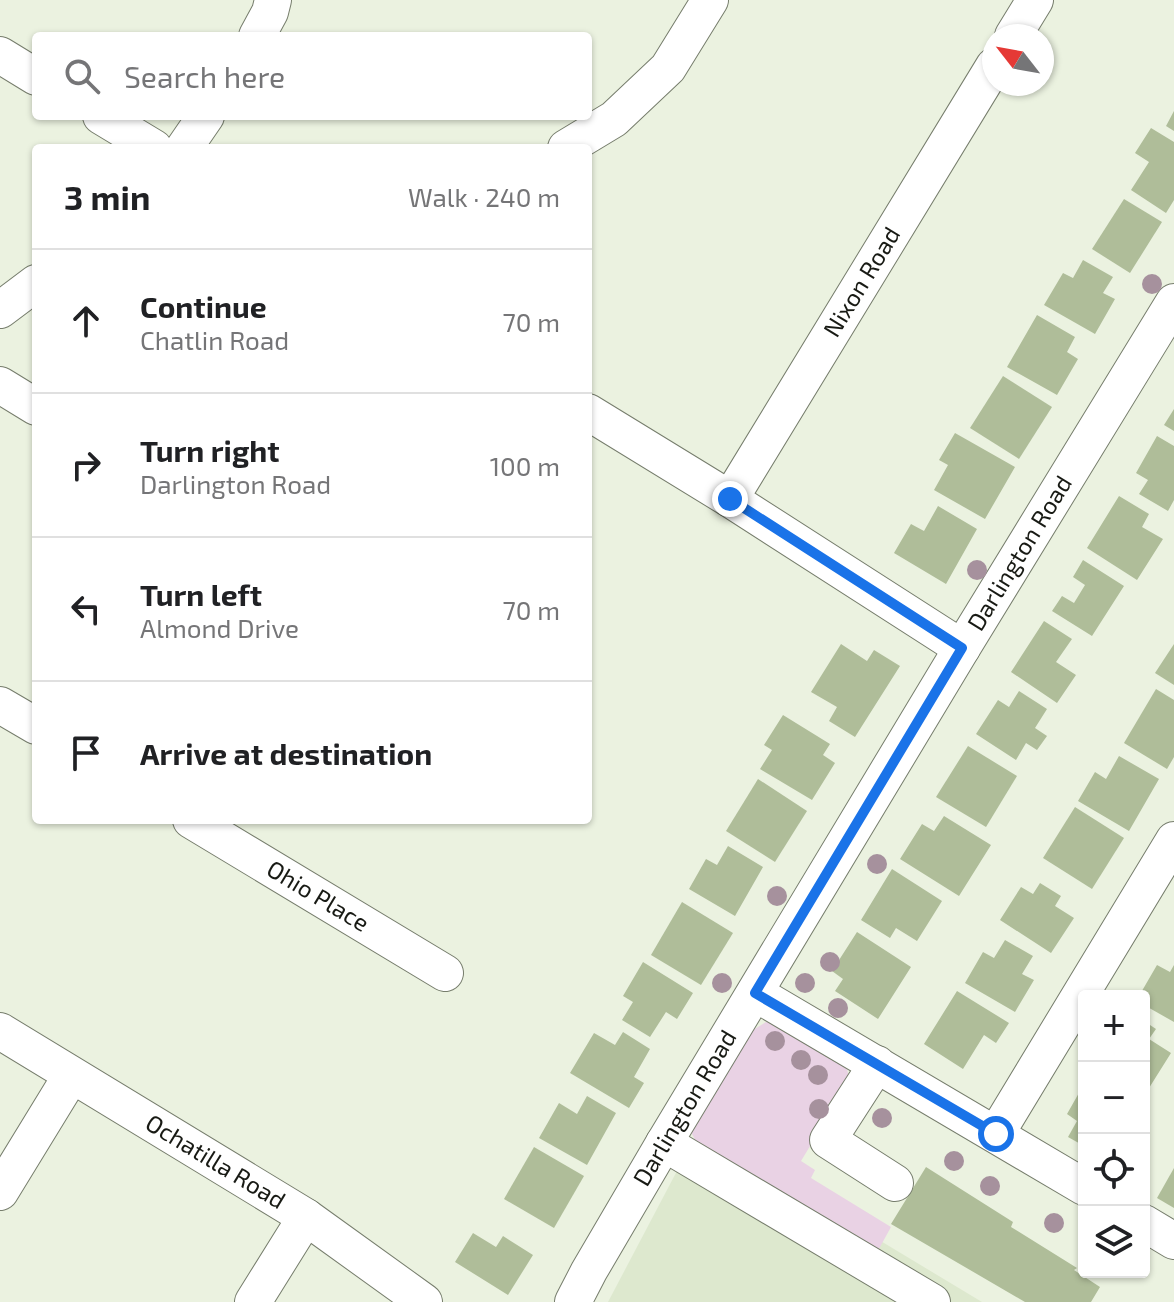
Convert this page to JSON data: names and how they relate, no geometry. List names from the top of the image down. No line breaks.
{"streets":{"street":["Nixon Road","Darlington Road","Ohio Place","Ochatilla Road"]},"north":"top left","page":{"search":"Search here","heading":["3 min","Walk · 240 m"],"list":[["Continue","Chatlin Road","70 m"],["Turn right","Darlington Road","100 m"],["Turn left","Almond Drive","70 m"],"Arrive at destination"],"map_buttons":["+","−"]}}
